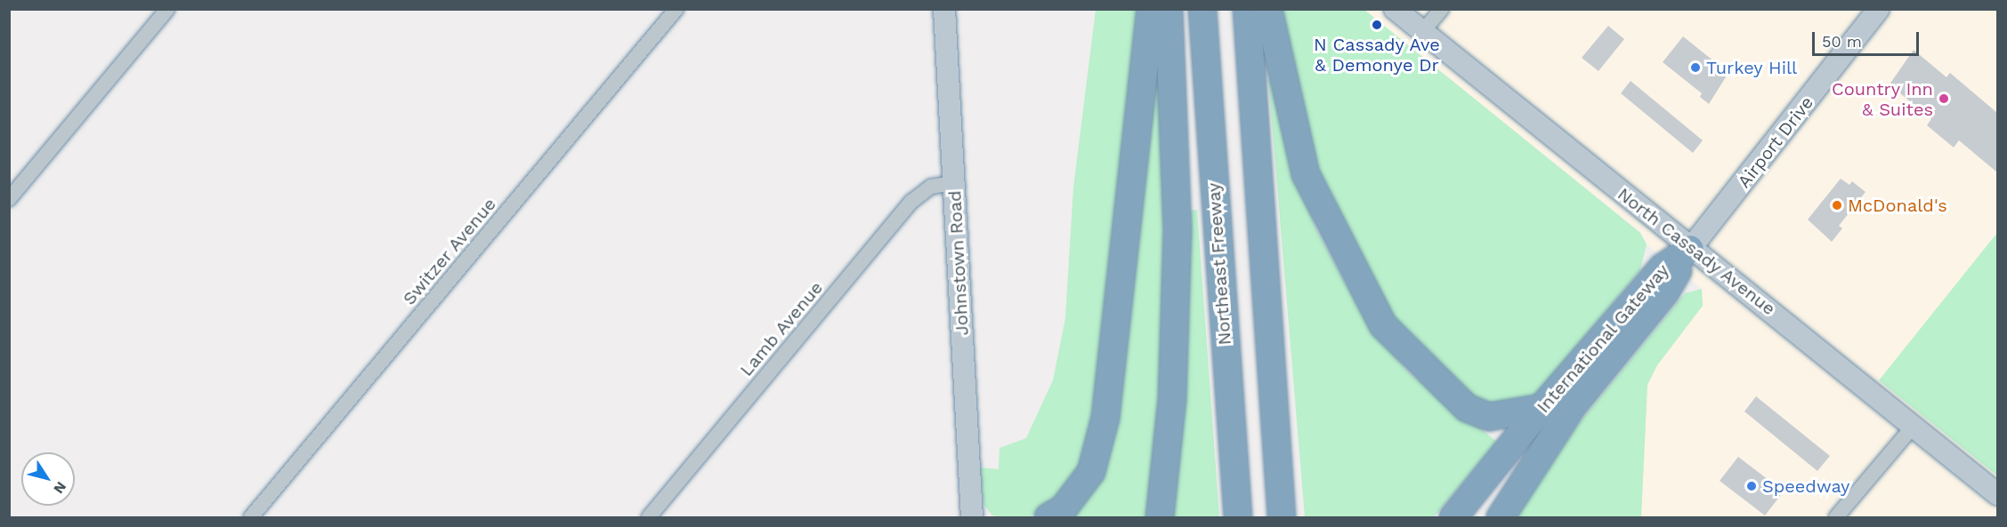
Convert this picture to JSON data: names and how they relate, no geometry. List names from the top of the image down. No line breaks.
{"streets":{"highway":["Northeast Freeway","International Gateway"],"main road":["Airport Drive","North Cassady Avenue","Johnstown Road"],"street":["Switzer Avenue","Lamb Avenue"]},"crossings":[["Airport Drive","North Cassady Avenue"],["Airport Drive","International Gateway"],["North Cassady Avenue","International Gateway"],["Johnstown Road","Lamb Avenue"]],"places":["N Cassady Ave & Demonye Dr","Turkey Hill","Country Inn & Suites","McDonald's","Speedway"],"scale_bar":"50 m","north":"bottom right"}
